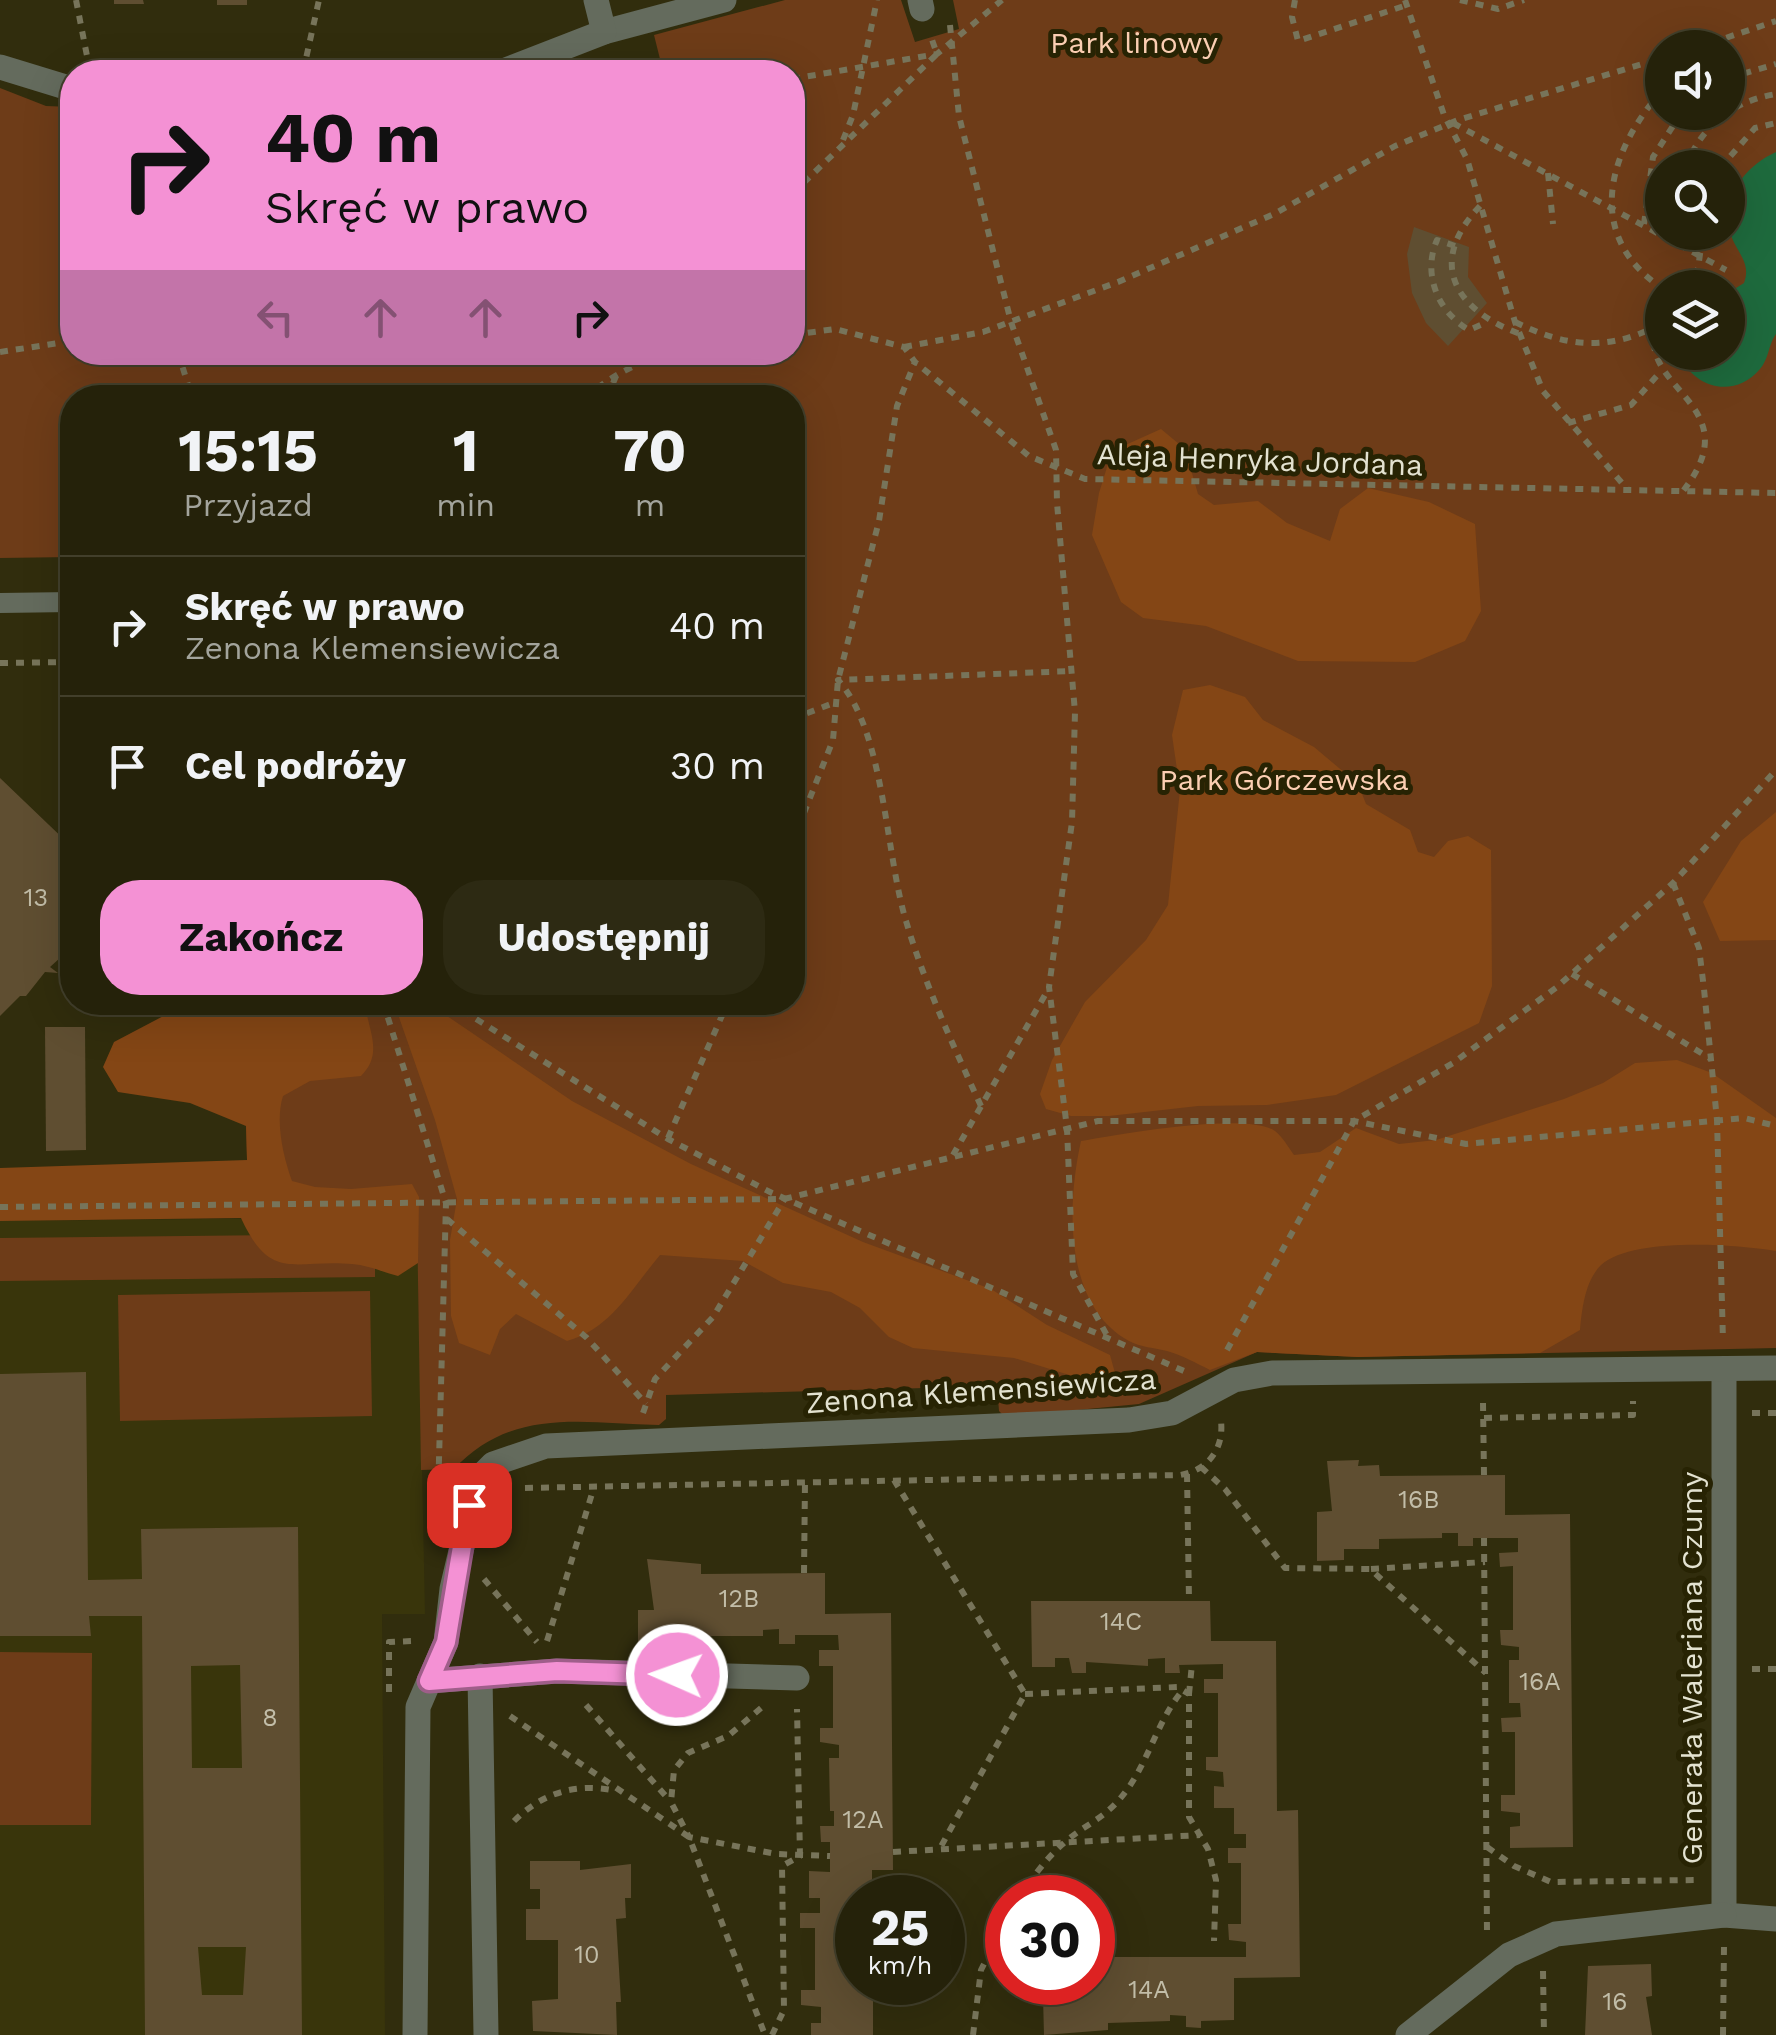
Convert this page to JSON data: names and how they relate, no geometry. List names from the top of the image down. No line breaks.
{"streets":{"street":["Zenona Klemensiewicza","Generała Waleriana Czumy"],"path":["Aleja Henryka Jordana"]},"crossings":[["Zenona Klemensiewicza","Generała Waleriana Czumy"]],"parks":["Park linowy","Park Górczewska"],"house_numbers":["13","16B","12B","14C","16A","8","12A","10","14A","16"],"page":{"turn":["40 m","Skręć w prawo"],"eta":["15:15","Przyjazd","1","min","70","m"],"list":[{"name":"Skręć w prawo","note":"Zenona Klemensiewicza","value":"40 m"},{"name":"Cel podróży","value":"30 m"}],"buttons":["Zakończ","Udostępnij"],"speed":"25 km/h","limit":"30"}}
